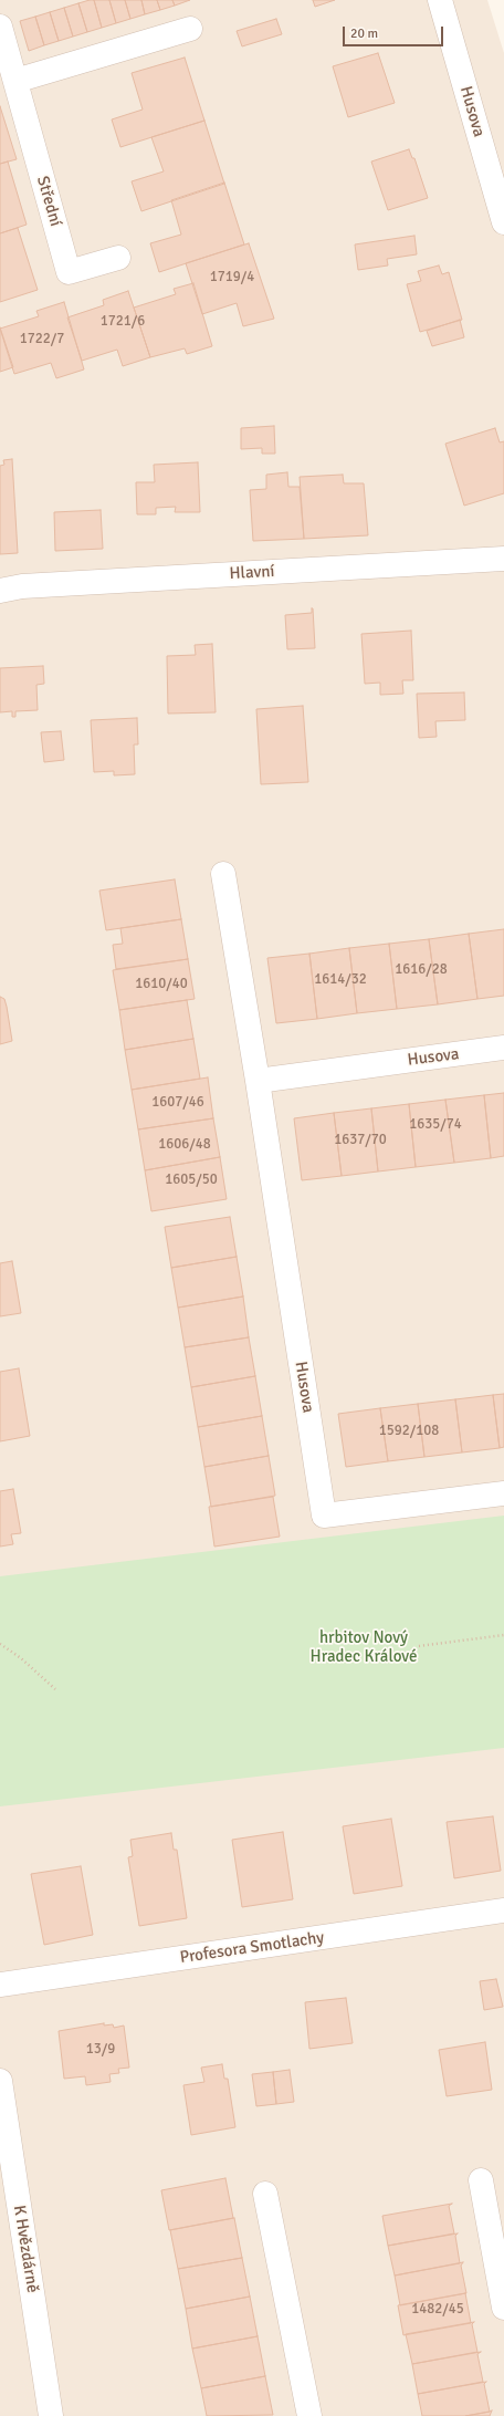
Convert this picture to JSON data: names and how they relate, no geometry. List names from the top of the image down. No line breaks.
{"streets":{"street":["Husova","Střední","Hlavní","Profesora Smotlachy","K Hvězdárně"]},"parks":["hrbitov Nový Hradec Králové"],"house_numbers":["1719/4","1721/6","1722/7","1616/28","1614/32","1610/40","1607/46","1635/74","1637/70","1606/48","1605/50","1592/108","13/9","1482/45"],"scale_bar":"20 m"}
